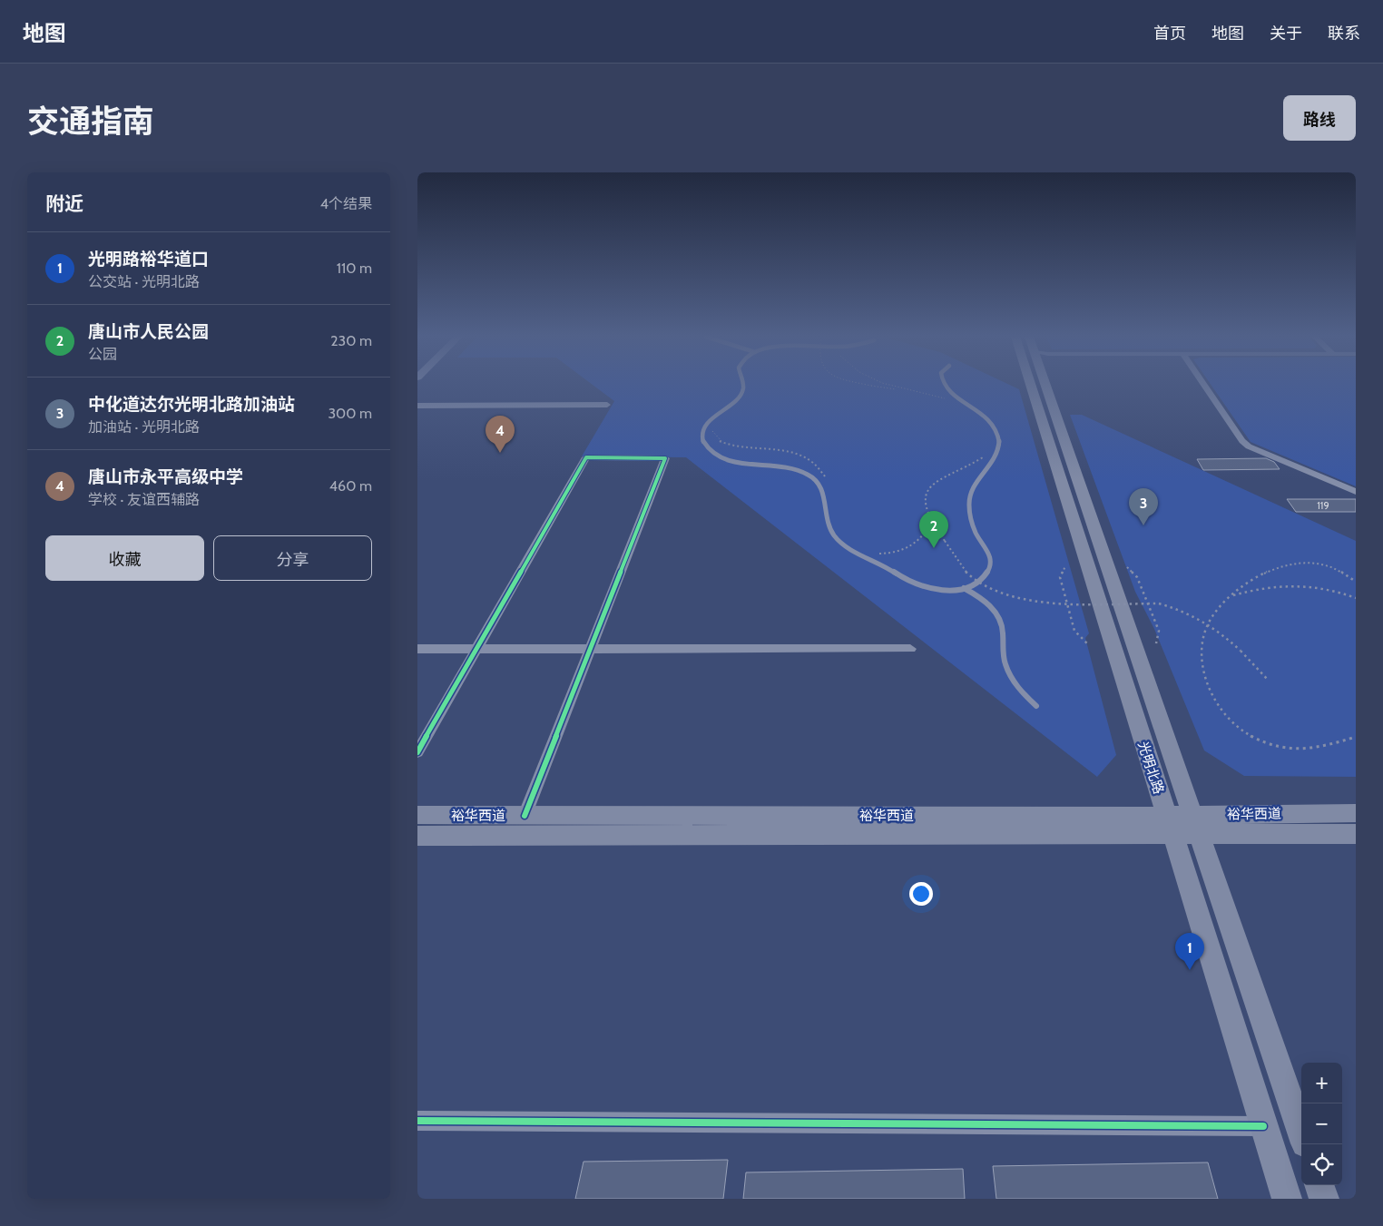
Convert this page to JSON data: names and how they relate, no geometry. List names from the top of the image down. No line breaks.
{"streets":{"main road":["光明北路","裕华西道"]},"crossings":[["光明北路","裕华西道"]],"house_numbers":["119"],"page":{"header":"地图","nav":["首页","地图","关于","联系"],"title":"交通指南","buttons":["路线",["收藏","分享"]],"heading":["附近","4个结果"],"list":[{"mark":"1","name":"光明路裕华道口","note":"公交站 · 光明北路","value":"110 m"},{"mark":"2","name":"唐山市人民公园","note":"公园","value":"230 m"},{"mark":"3","name":"中化道达尔光明北路加油站","note":"加油站 · 光明北路","value":"300 m"},{"mark":"4","name":"唐山市永平高级中学","note":"学校 · 友谊西辅路","value":"460 m"}],"pins":["4","3","2","1"],"map_buttons":["+","−"]}}
